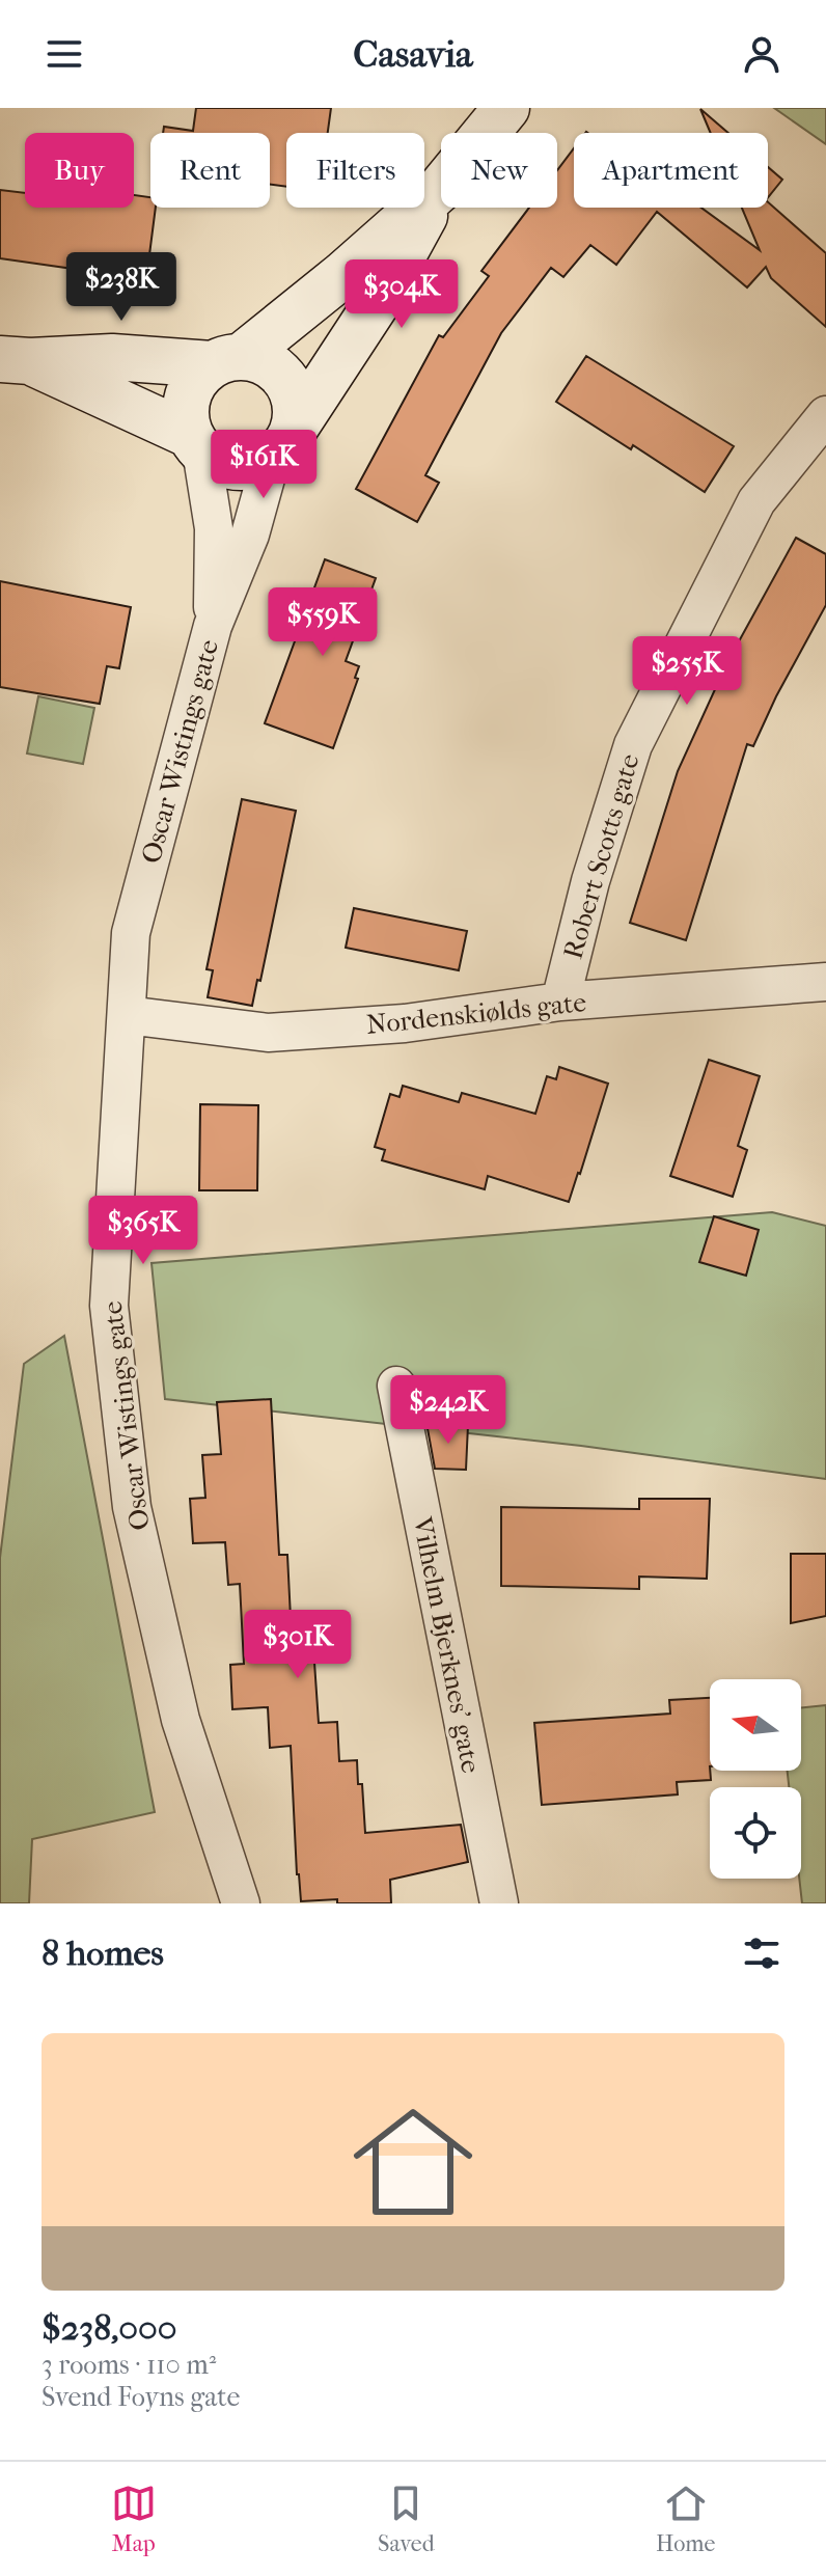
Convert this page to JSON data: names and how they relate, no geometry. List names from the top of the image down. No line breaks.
{"streets":{"street":["Oscar Wistings gate","Robert Scotts gate","Nordenskiølds gate","Vilhelm Bjerknes' gate"]},"crossings":[["Oscar Wistings gate","Nordenskiølds gate"],["Robert Scotts gate","Nordenskiølds gate"]],"north":"left","page":{"header":"Casavia","chip":["Buy","Rent","Filters","New","Apartment"],"price":["$238K","$304K","$161K","$559K","$255K","$365K","$242K","$301K"],"heading":"8 homes","list":[{"name":"$238,000","note":"3 rooms · 110 m² · Svend Foyns gate"}],"tabs":["Map","Saved","Home"]}}
